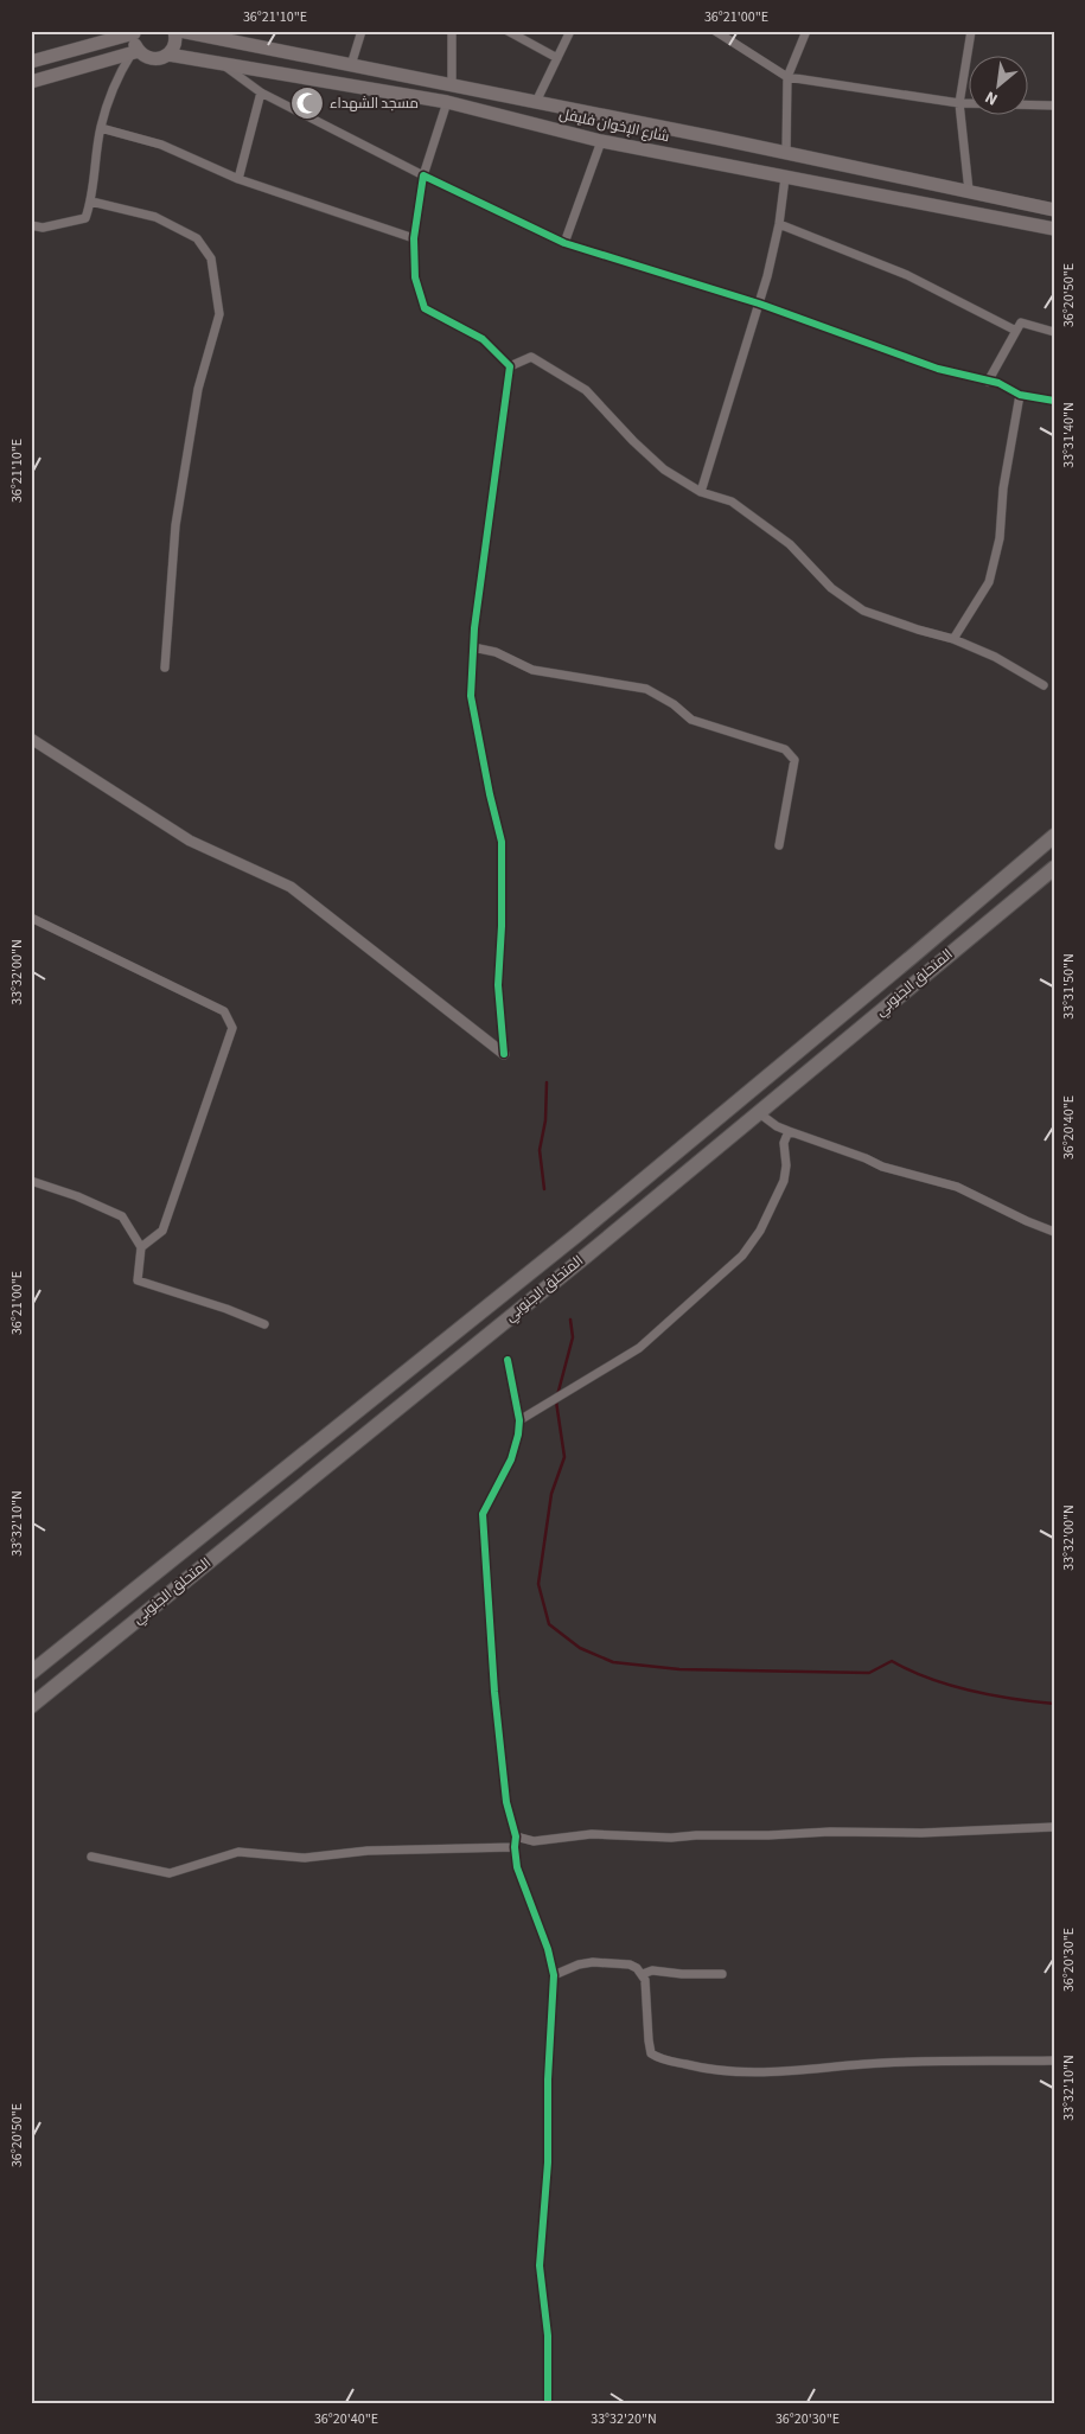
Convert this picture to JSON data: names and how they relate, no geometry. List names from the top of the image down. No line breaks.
{"streets":{"highway":["المتحلق الجنوبي"],"main road":["شارع الإخوان فليفل"]},"places":{"mosque":["مسجد الشهداء"]},"north":"bottom left","coordinates":["36°21'10\"E","36°21'00\"E","36°20'50\"E","33°31'40\"N","33°32'00\"N","33°31'50\"N","36°20'40\"E","33°32'10\"N","36°20'30\"E","33°32'20\"N"]}
